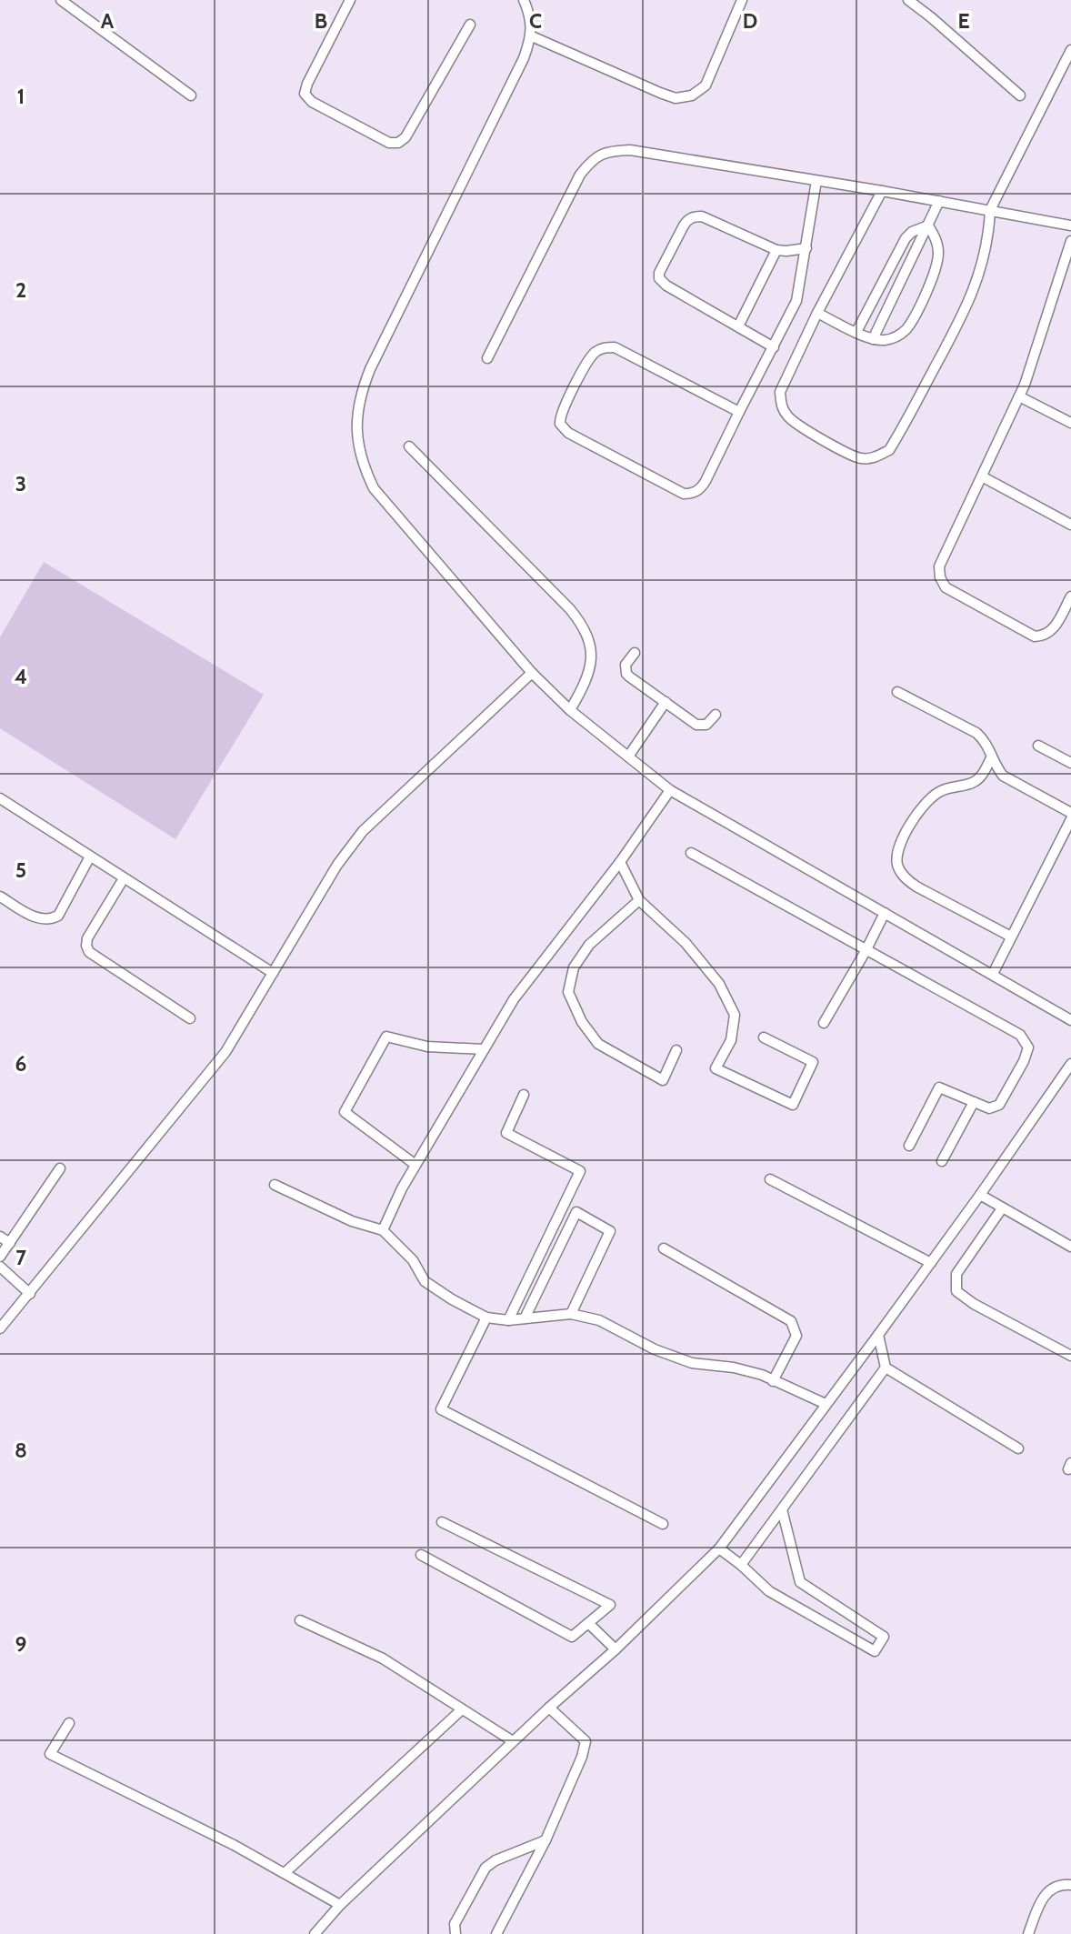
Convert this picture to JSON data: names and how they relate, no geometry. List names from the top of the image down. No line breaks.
{"grid":{"columns":["A","B","C","D","E"],"rows":["1","2","3","4","5","6","7","8","9"]}}
